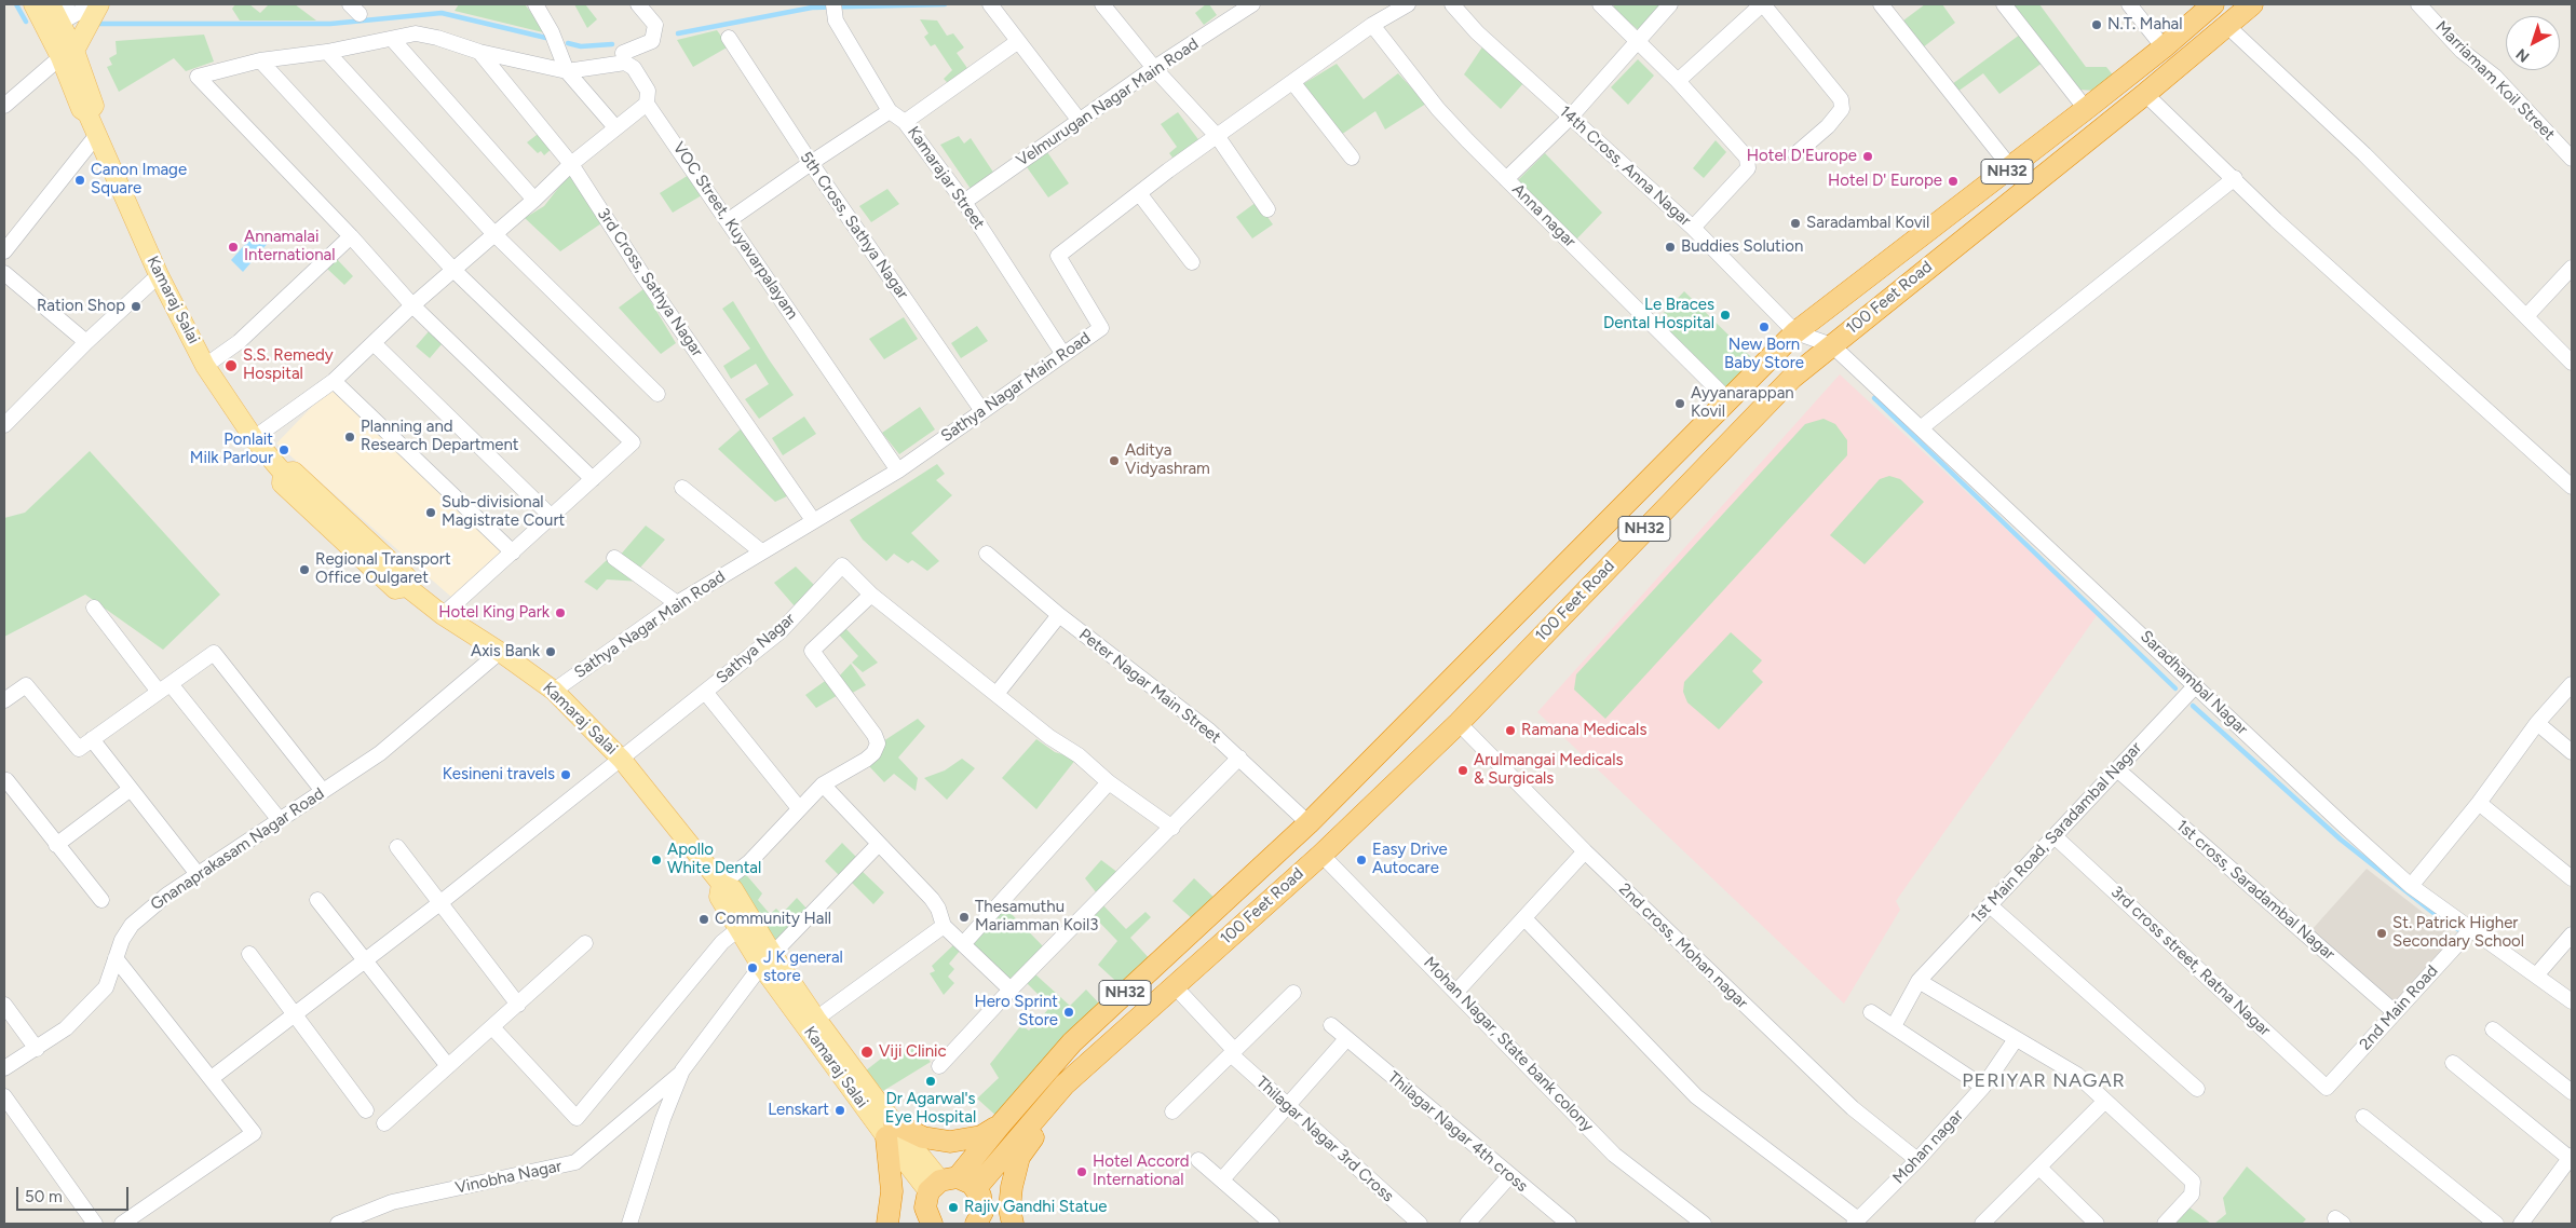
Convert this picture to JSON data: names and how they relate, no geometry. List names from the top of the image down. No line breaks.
{"streets":{"highway":["NH32","100 Feet Road"],"main road":["Kamaraj Salai"],"street":["Marriamam Koil Street","Velmurugan Nagar Main Road","14th Cross, Anna Nagar","Kamarajar Street","Anna nagar","5th Cross, Sathya Nagar","VOC Street, Kuyavarpalayam","3rd Cross, Sathya Nagar","Sathya Nagar Main Road","Sathya Nagar","Saradhambal Nagar","Peter Nagar Main Street","1st Main Road, Saradambal Nagar","Gnanaprakasam Nagar Road","1st cross, Saradambal Nagar","2nd cross, Mohan nagar","3rd cross street, Ratna Nagar","2nd Main Road","Mohan Nagar, State bank colony","Thilagar Nagar 4th cross","Thilagar Nagar 3rd Cross","Mohan nagar","Vinobha Nagar"]},"crossings":[["Velmurugan Nagar Main Road","Kamarajar Street"],["14th Cross, Anna Nagar","Anna nagar"],["14th Cross, Anna Nagar","100 Feet Road"],["Kamarajar Street","Sathya Nagar Main Road"],["Anna nagar","100 Feet Road"],["5th Cross, Sathya Nagar","Sathya Nagar Main Road"],["VOC Street, Kuyavarpalayam","Sathya Nagar Main Road"],["3rd Cross, Sathya Nagar","Sathya Nagar Main Road"],["100 Feet Road","Kamaraj Salai"],["100 Feet Road","Saradhambal Nagar"],["100 Feet Road","Peter Nagar Main Street"],["100 Feet Road","2nd cross, Mohan nagar"],["100 Feet Road","Mohan Nagar, State bank colony"],["100 Feet Road","Thilagar Nagar 3rd Cross"],["Kamaraj Salai","Sathya Nagar Main Road"],["Kamaraj Salai","Sathya Nagar"],["Kamaraj Salai","Gnanaprakasam Nagar Road"],["Saradhambal Nagar","1st Main Road, Saradambal Nagar"],["Saradhambal Nagar","2nd Main Road"],["1st Main Road, Saradambal Nagar","1st cross, Saradambal Nagar"],["1st Main Road, Saradambal Nagar","3rd cross street, Ratna Nagar"],["1st cross, Saradambal Nagar","2nd Main Road"],["2nd cross, Mohan nagar","Mohan nagar"],["3rd cross street, Ratna Nagar","2nd Main Road"]],"districts":["PERIYAR NAGAR"],"places":["N.T. Mahal","Hotel D'Europe","Canon Image Square","Hotel D' Europe","Saradambal Kovil","Annamalai International","Buddies Solution","Ration Shop","Le Braces Dental Hospital","New Born Baby Store","S.S. Remedy Hospital","Ayyanarappan Kovil","Planning and Research Department","Ponlait Milk Parlour","Aditya Vidyashram","Sub-divisional Magistrate Court","Regional Transport Office Oulgaret","Hotel King Park","Axis Bank","Ramana Medicals","Arulmangai Medicals & Surgicals","Kesineni travels","Apollo White Dental","Easy Drive Autocare","Thesamuthu Mariamman Koil3","Community Hall","St. Patrick Higher Secondary School","J K general store","Hero Sprint Store","Viji Clinic","Dr Agarwal's Eye Hospital","Lenskart","Hotel Accord International","Rajiv Gandhi Statue"],"scale_bar":"50 m","north":"bottom left"}
